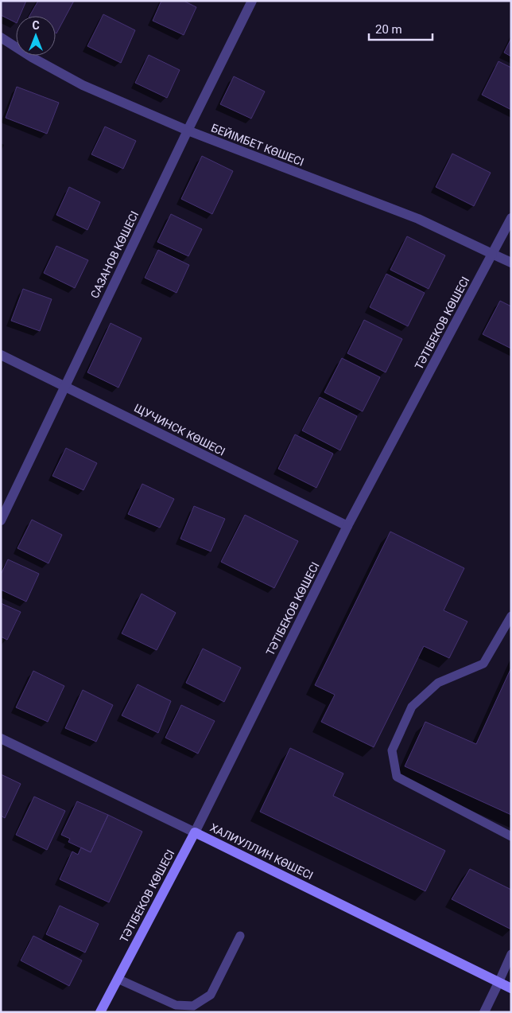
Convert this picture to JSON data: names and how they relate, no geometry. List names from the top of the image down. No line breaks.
{"streets":{"main road":["ТӘТІБЕКОВ КӨШЕСІ","ХАЛИУЛЛИН КӨШЕСІ"],"street":["БЕЙІМБЕТ КӨШЕСІ","САЗАНОВ КӨШЕСІ","ЩУЧИНСК КӨШЕСІ"]},"crossings":[["БЕЙІМБЕТ КӨШЕСІ","САЗАНОВ КӨШЕСІ"],["БЕЙІМБЕТ КӨШЕСІ","ТӘТІБЕКОВ КӨШЕСІ"],["САЗАНОВ КӨШЕСІ","ЩУЧИНСК КӨШЕСІ"],["ТӘТІБЕКОВ КӨШЕСІ","ЩУЧИНСК КӨШЕСІ"],["ТӘТІБЕКОВ КӨШЕСІ","ХАЛИУЛЛИН КӨШЕСІ"]],"scale_bar":"20 m","north":"top"}
